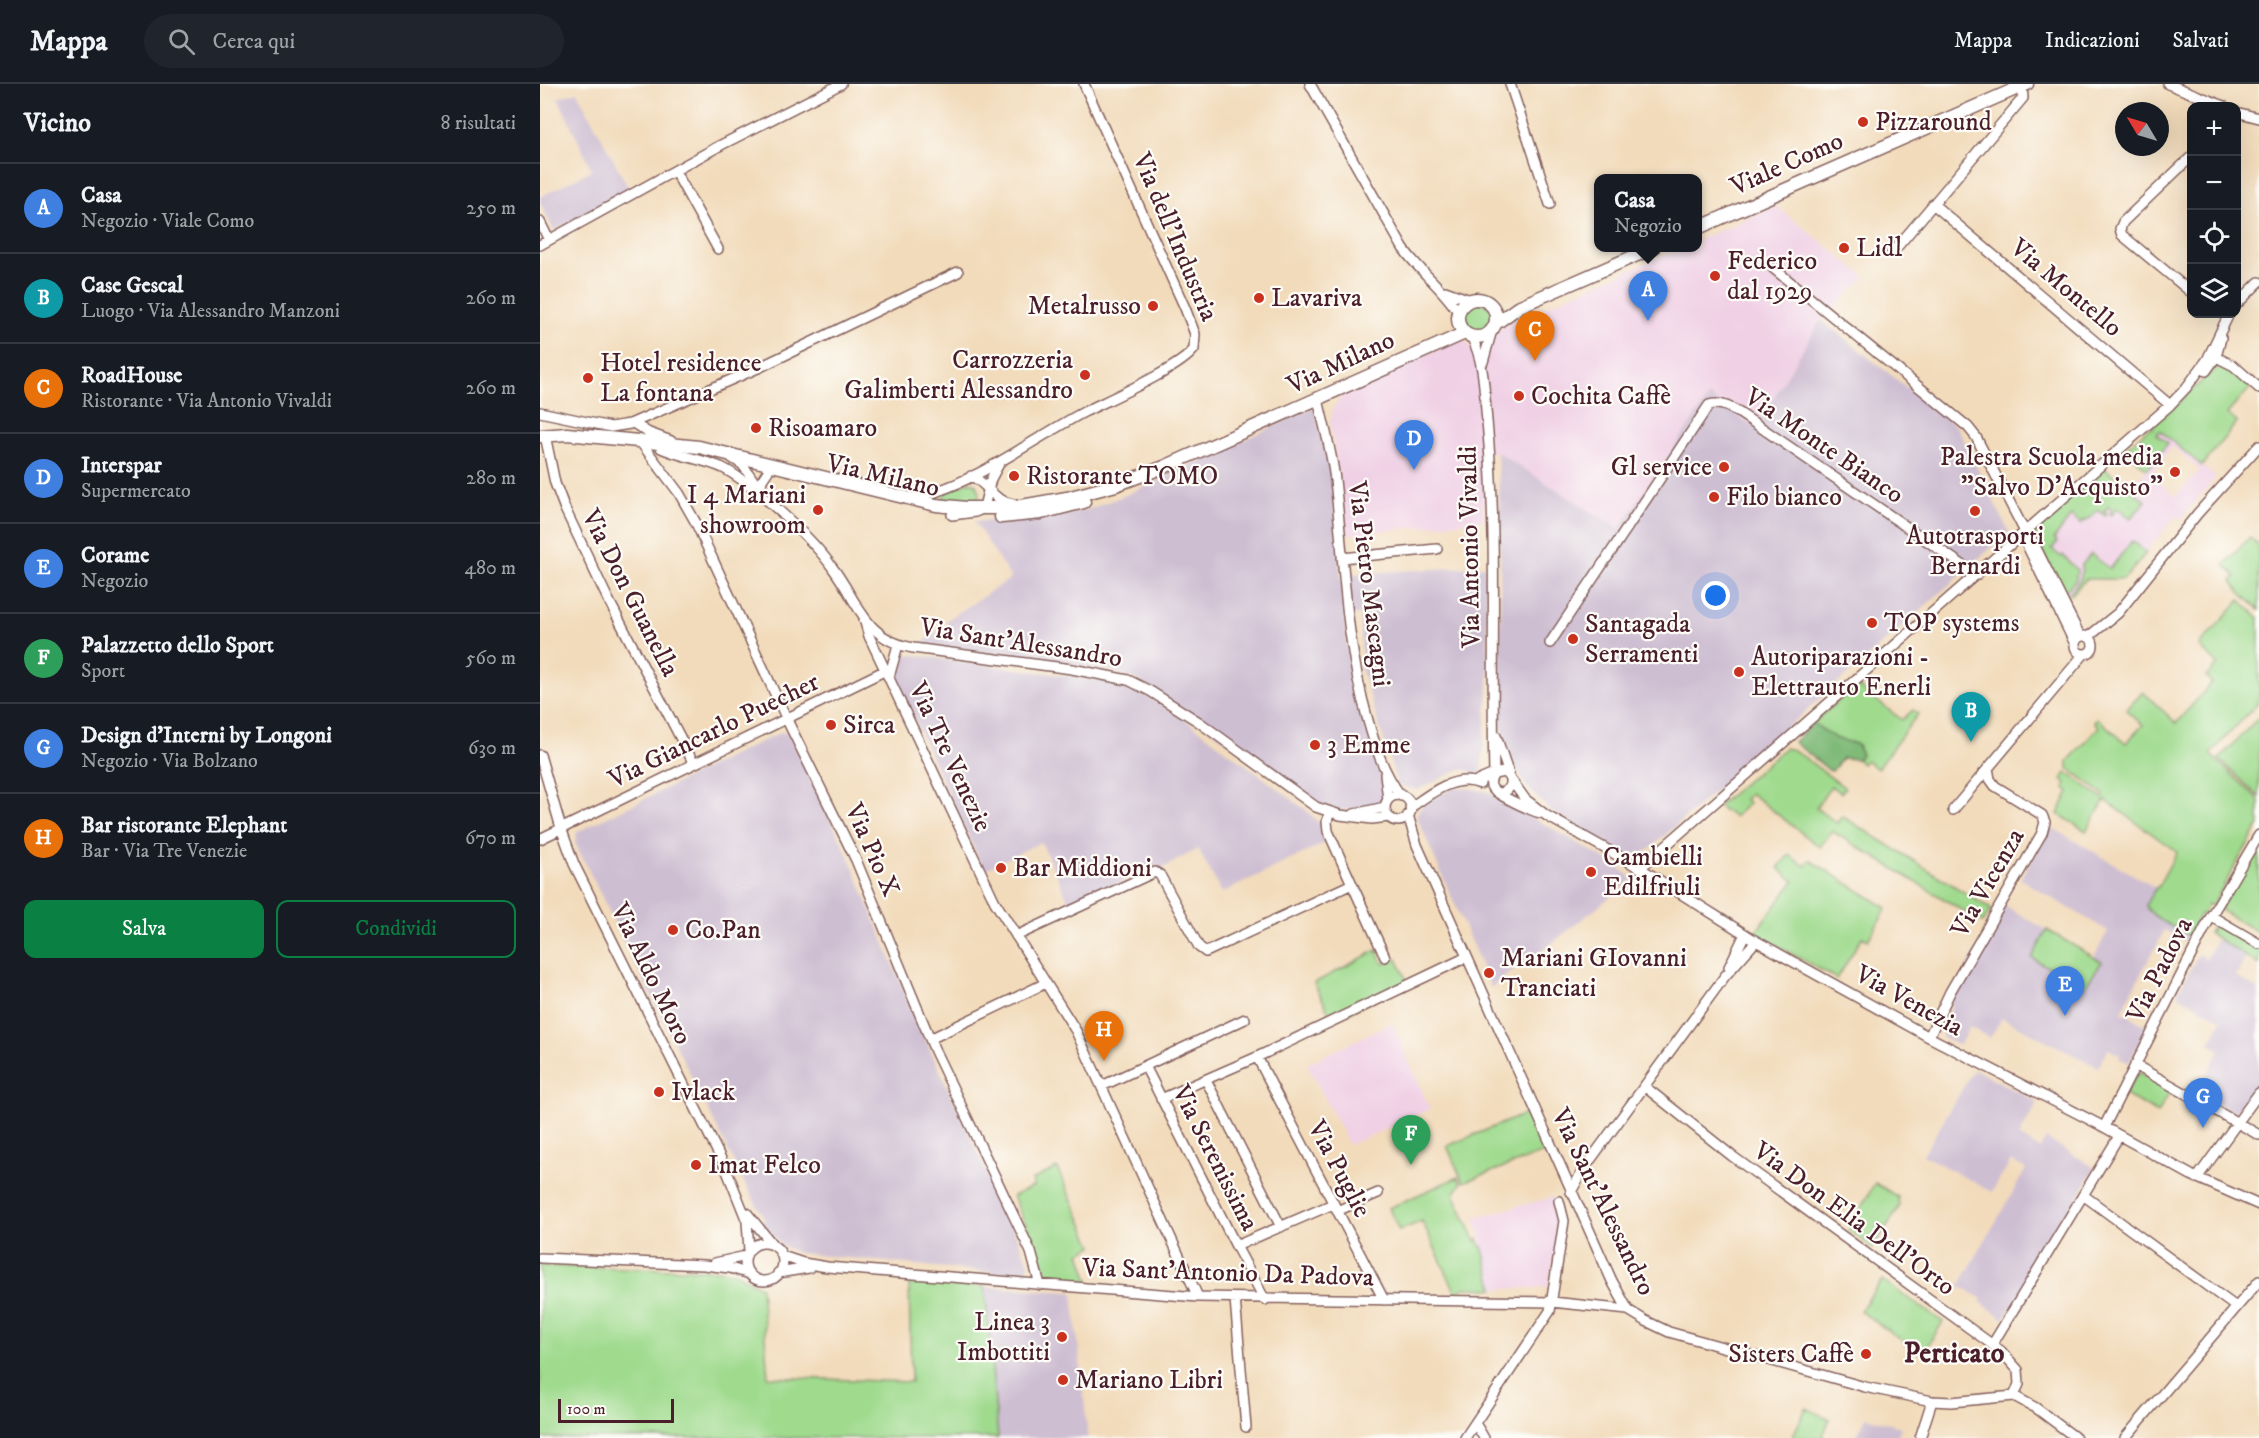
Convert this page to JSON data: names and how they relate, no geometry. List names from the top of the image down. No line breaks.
{"streets":{"main road":["Viale Como","Via Milano"],"street":["Via dell'Industria","Via Montello","Via Monte Bianco","Via Antonio Vivaldi","Via Pietro Mascagni","Via Don Guanella","Via Sant'Alessandro","Via Giancarlo Puecher","Via Tre Venezie","Via Pio X","Via Vicenza","Via Padova","Via Aldo Moro","Via Venezia","Via Serenissima","Via Puglie","Via Don Elia Dell'Orto","Via Sant'Antonio Da Padova"]},"crossings":[["Via Milano","Via Pietro Mascagni"],["Via Milano","Via Pio X"],["Via Antonio Vivaldi","Via Venezia"],["Via Pietro Mascagni","Via Sant'Alessandro"],["Via Don Guanella","Via Giancarlo Puecher"],["Via Sant'Alessandro","Via Tre Venezie"],["Via Sant'Alessandro","Via Don Elia Dell'Orto"],["Via Sant'Alessandro","Via Sant'Antonio Da Padova"],["Via Giancarlo Puecher","Via Tre Venezie"],["Via Giancarlo Puecher","Via Pio X"],["Via Giancarlo Puecher","Via Aldo Moro"],["Via Tre Venezie","Via Sant'Antonio Da Padova"],["Via Pio X","Via Sant'Antonio Da Padova"],["Via Vicenza","Via Venezia"],["Via Padova","Via Venezia"],["Via Aldo Moro","Via Sant'Antonio Da Padova"],["Via Serenissima","Via Sant'Antonio Da Padova"],["Via Puglie","Via Sant'Antonio Da Padova"]],"districts":["Perticato"],"places":["Pizzaround","Lidl","Federico dal 1929","Lavariva","Metalrusso","Carrozzeria Galimberti Alessandro","Hotel residence La fontana","Cochita Caffè","Risoamaro","Gl service","Palestra Scuola media \"Salvo D'Acquisto\"","Ristorante TOMO","Filo bianco","I 4 Mariani showroom","Autotrasporti Bernardi","TOP systems","Santagada Serramenti","Autoriparazioni - Elettrauto Enerli","Sirca","3 Emme","Bar Middioni","Cambielli Edilfriuli","Co.Pan","Mariani GIovanni Tranciati","Ivlack","Imat Felco","Linea 3 Imbottiti","Sisters Caffè","Mariano Libri"],"scale_bar":"100 m","north":"top left","page":{"header":"Mappa","search":"Cerca qui","nav":["Mappa","Indicazioni","Salvati"],"heading":["Vicino","8 risultati"],"map_buttons":["+","−"],"list":[{"mark":"A","name":"Casa","note":"Negozio · Viale Como","value":"250 m"},{"mark":"B","name":"Case Gescal","note":"Luogo · Via Alessandro Manzoni","value":"260 m"},{"mark":"C","name":"RoadHouse","note":"Ristorante · Via Antonio Vivaldi","value":"260 m"},{"mark":"D","name":"Interspar","note":"Supermercato","value":"280 m"},{"mark":"E","name":"Corame","note":"Negozio","value":"480 m"},{"mark":"F","name":"Palazzetto dello Sport","note":"Sport","value":"560 m"},{"mark":"G","name":"Design d'Interni by Longoni","note":"Negozio · Via Bolzano","value":"630 m"},{"mark":"H","name":"Bar ristorante Elephant","note":"Bar · Via Tre Venezie","value":"670 m"}],"popup":["Casa","Negozio"],"pins":["A","C","D","B","E","H","G","F"],"buttons":["Salva","Condividi"],"scale":"100 m"}}
